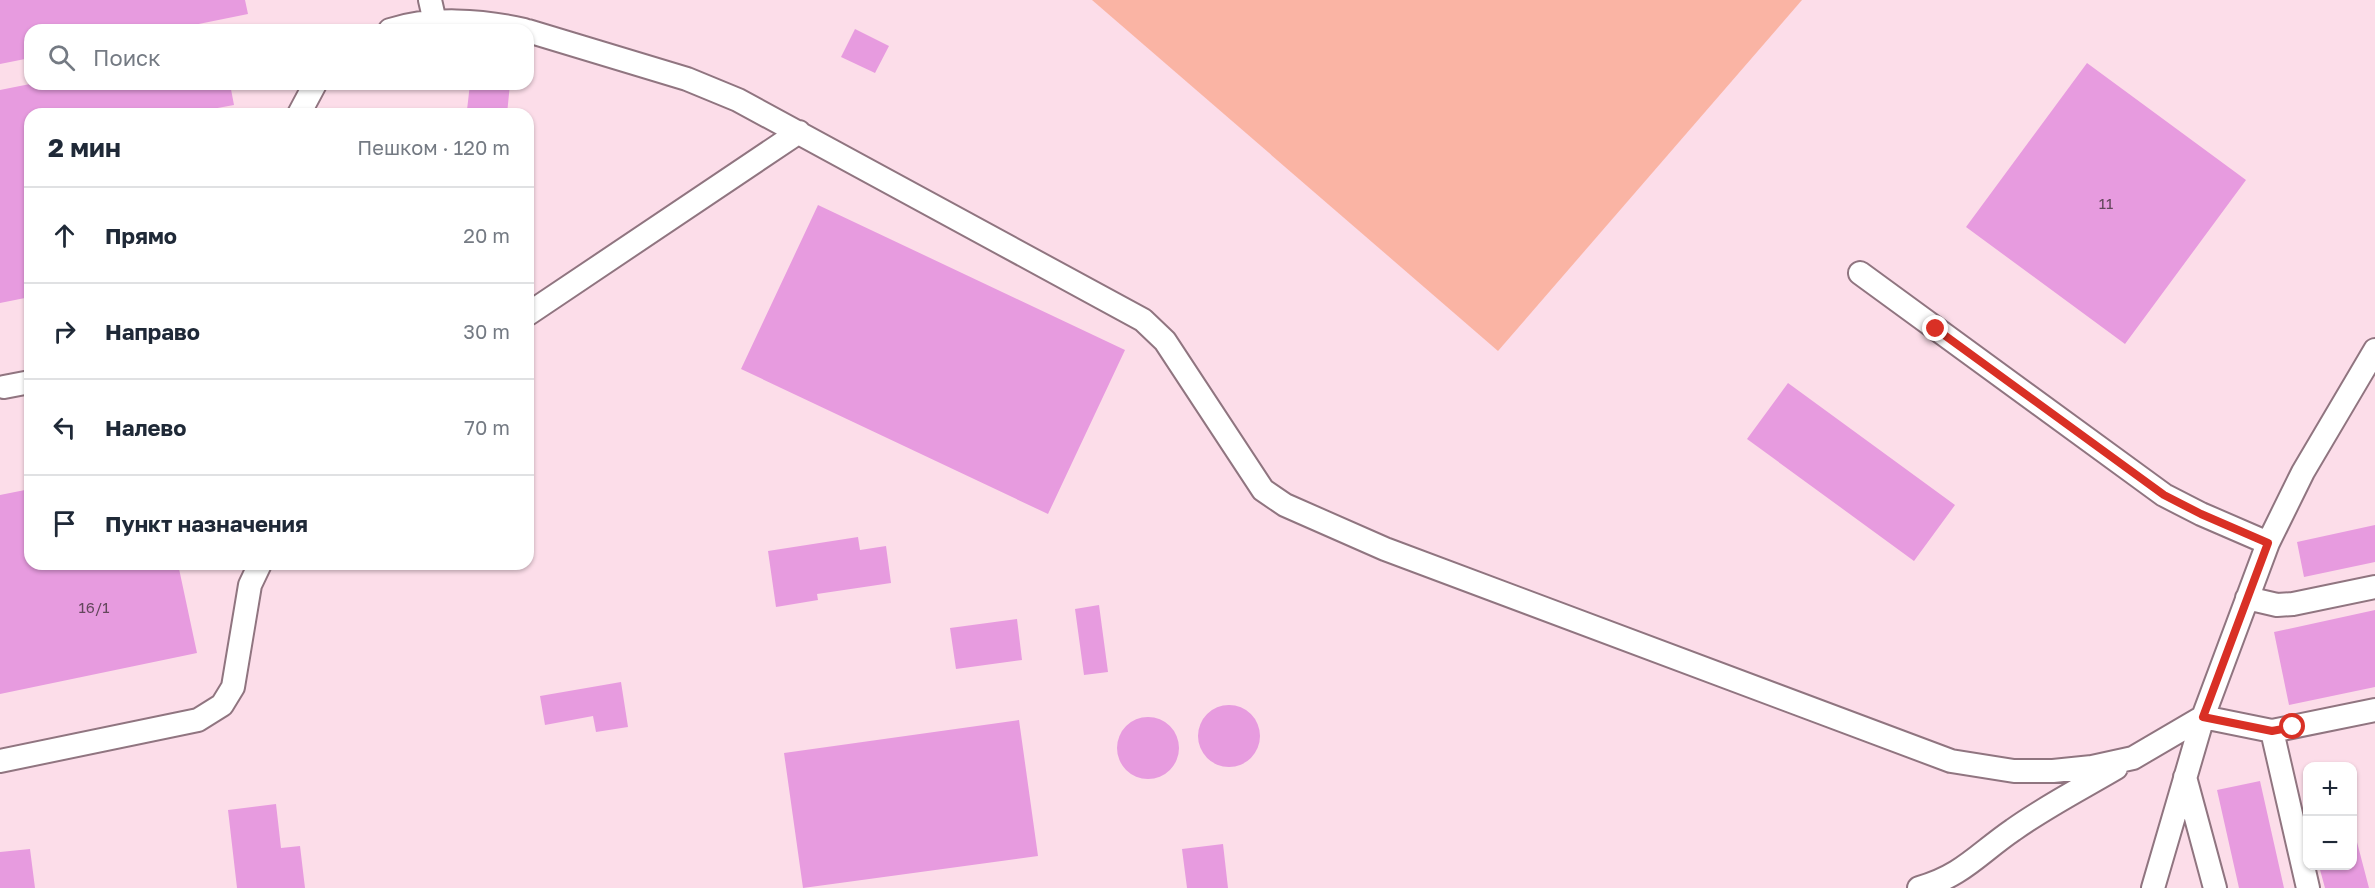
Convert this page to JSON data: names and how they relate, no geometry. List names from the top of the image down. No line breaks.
{"house_numbers":["11","16/1"],"page":{"search":"Поиск","heading":["2 мин","Пешком · 120 m"],"list":[["Прямо","20 m"],["Направо","30 m"],["Налево","70 m"],"Пункт назначения"],"map_buttons":["+","−"]}}
